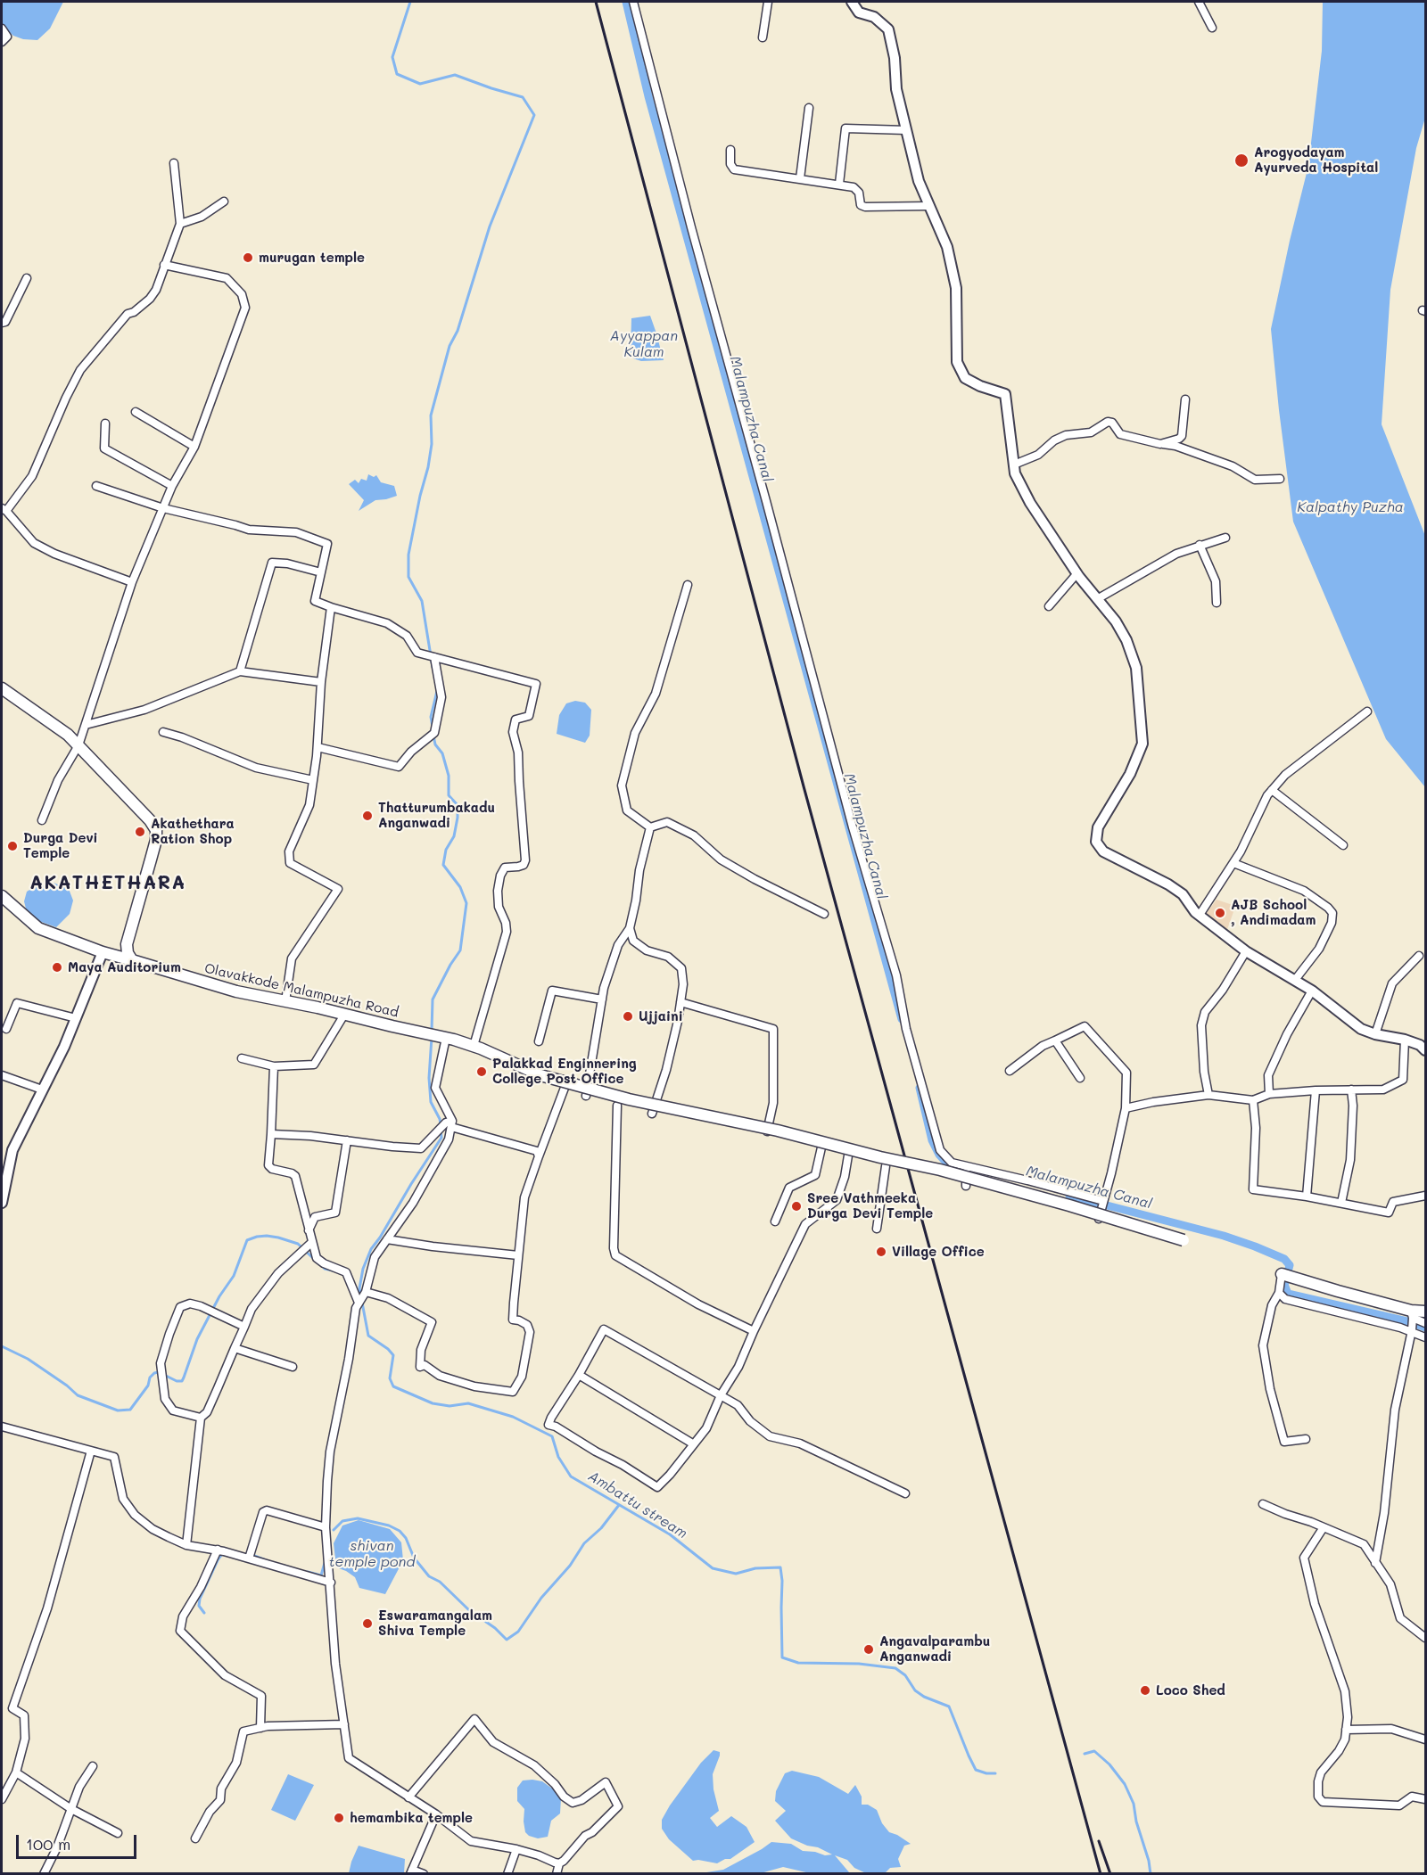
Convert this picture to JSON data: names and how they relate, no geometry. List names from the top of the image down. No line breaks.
{"streets":{"main road":["Olavakkode Malampuzha Road"]},"districts":["AKATHETHARA"],"water":["Ayyappan Kulam","Malampuzha Canal","Kalpathy Puzha","Ambattu stream","shivan temple pond"],"places":["Arogyodayam Ayurveda Hospital","murugan temple","Thatturumbakadu Anganwadi","Akathethara Ration Shop","Durga Devi Temple","AJB School , Andimadam","Maya Auditorium","Ujjaini","Palakkad Enginnering College Post Office","Sree Vathmeeka Durga Devi Temple","Village Office","Eswaramangalam Shiva Temple","Angavalparambu Anganwadi","Loco Shed","hemambika temple"],"scale_bar":"100 m"}
